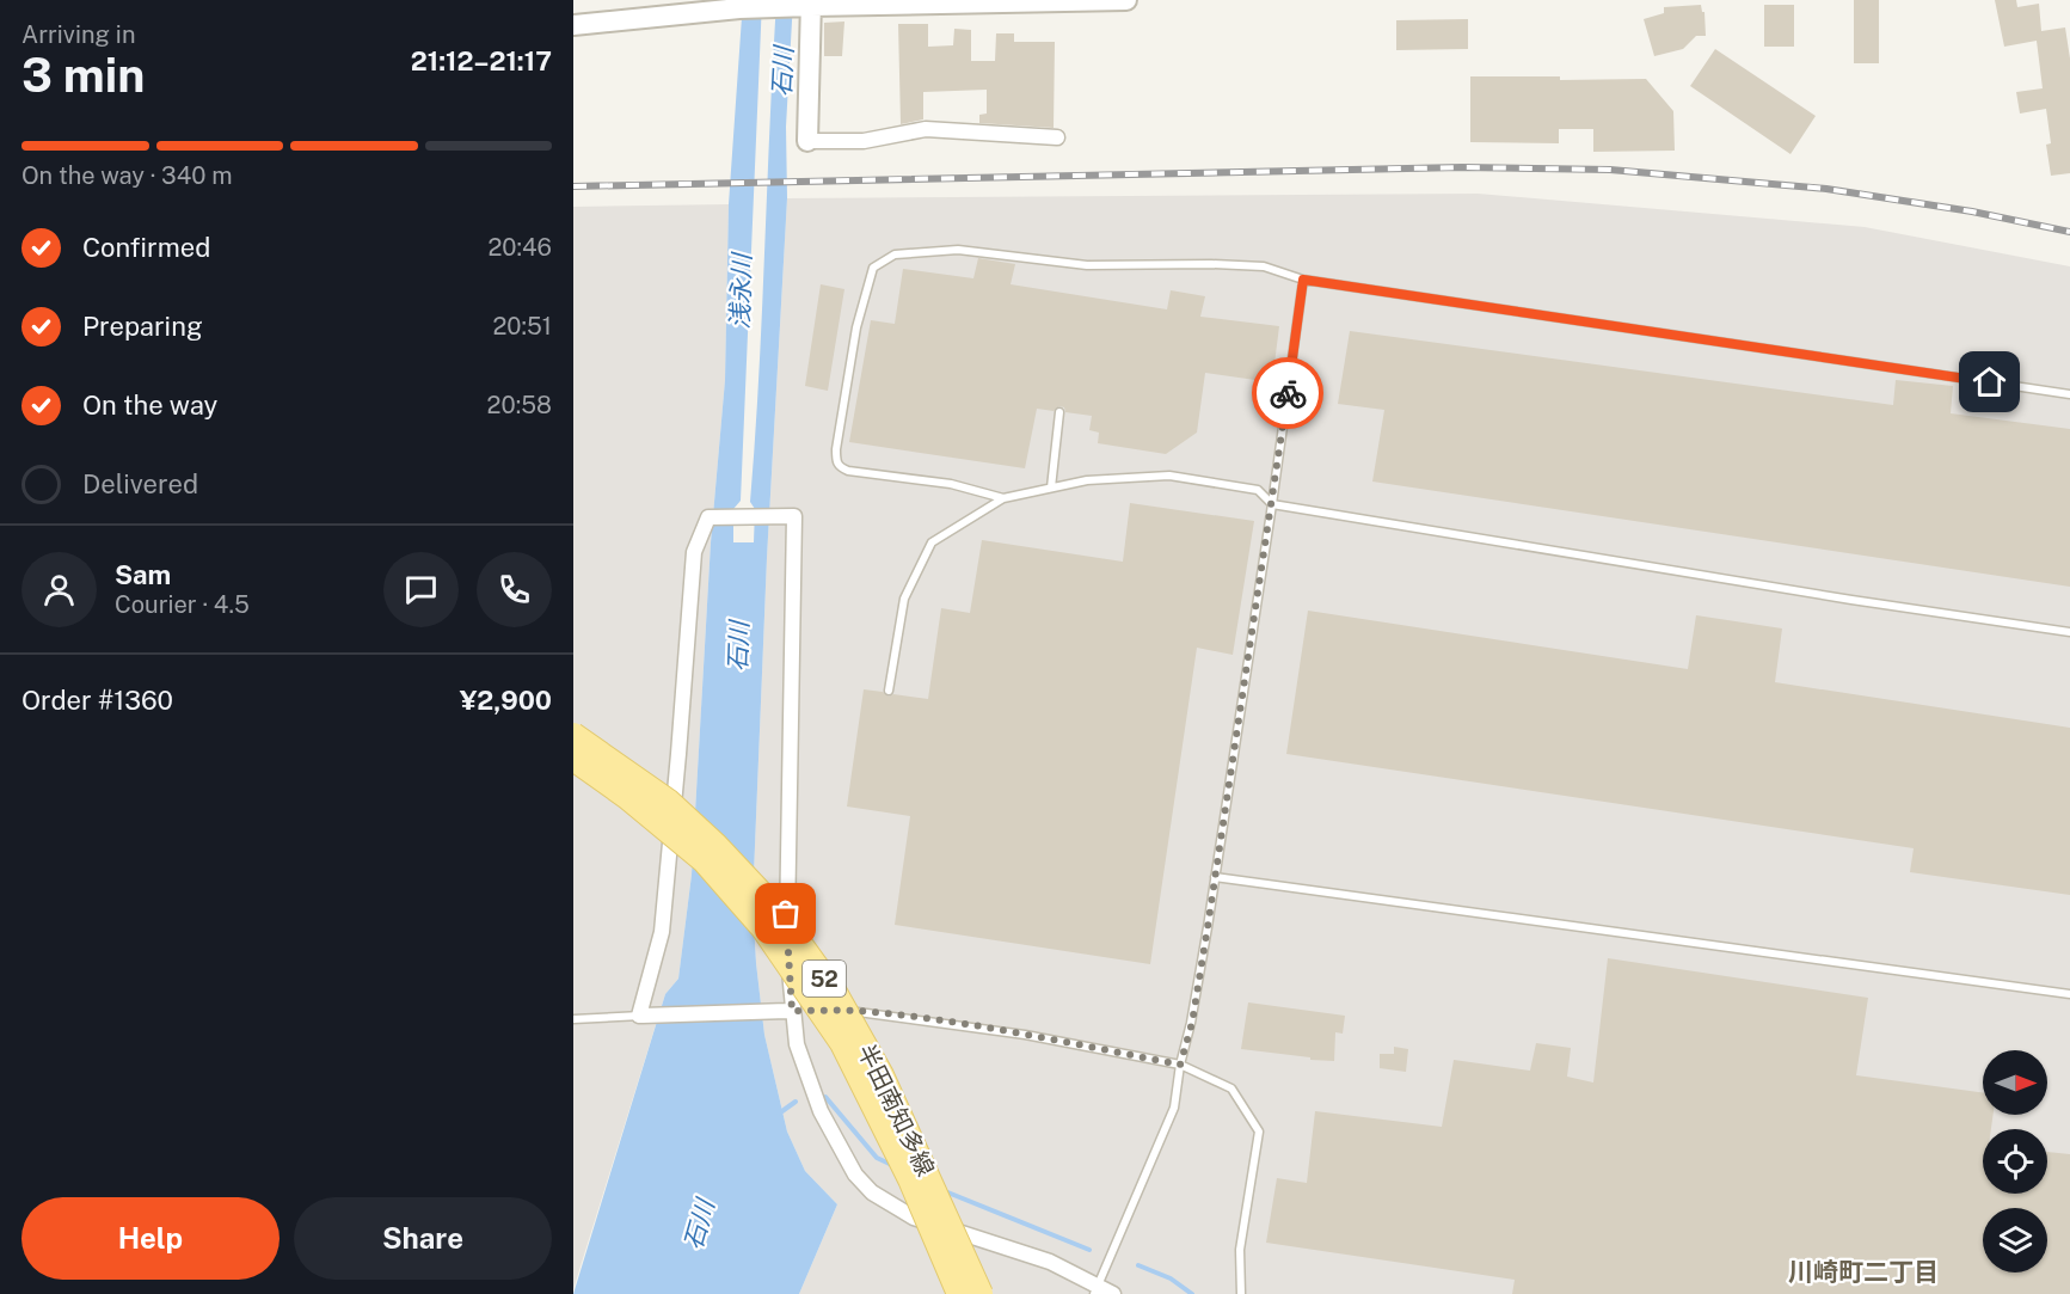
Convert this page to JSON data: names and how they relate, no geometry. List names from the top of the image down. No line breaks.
{"streets":{"main road":["52","半田南知多線"]},"districts":["川崎町二丁目"],"water":["石川","浅永川"],"north":"right","page":{"heading":["3 min","Arriving in","21:12–21:17"],"panel":["Sam","Courier · 4.5","Order #1360","¥2,900"],"bar":"On the way · 340 m","list":[["Confirmed","20:46"],["Preparing","20:51"],["On the way","20:58"],"Delivered"],"buttons":["Help","Share"]}}
